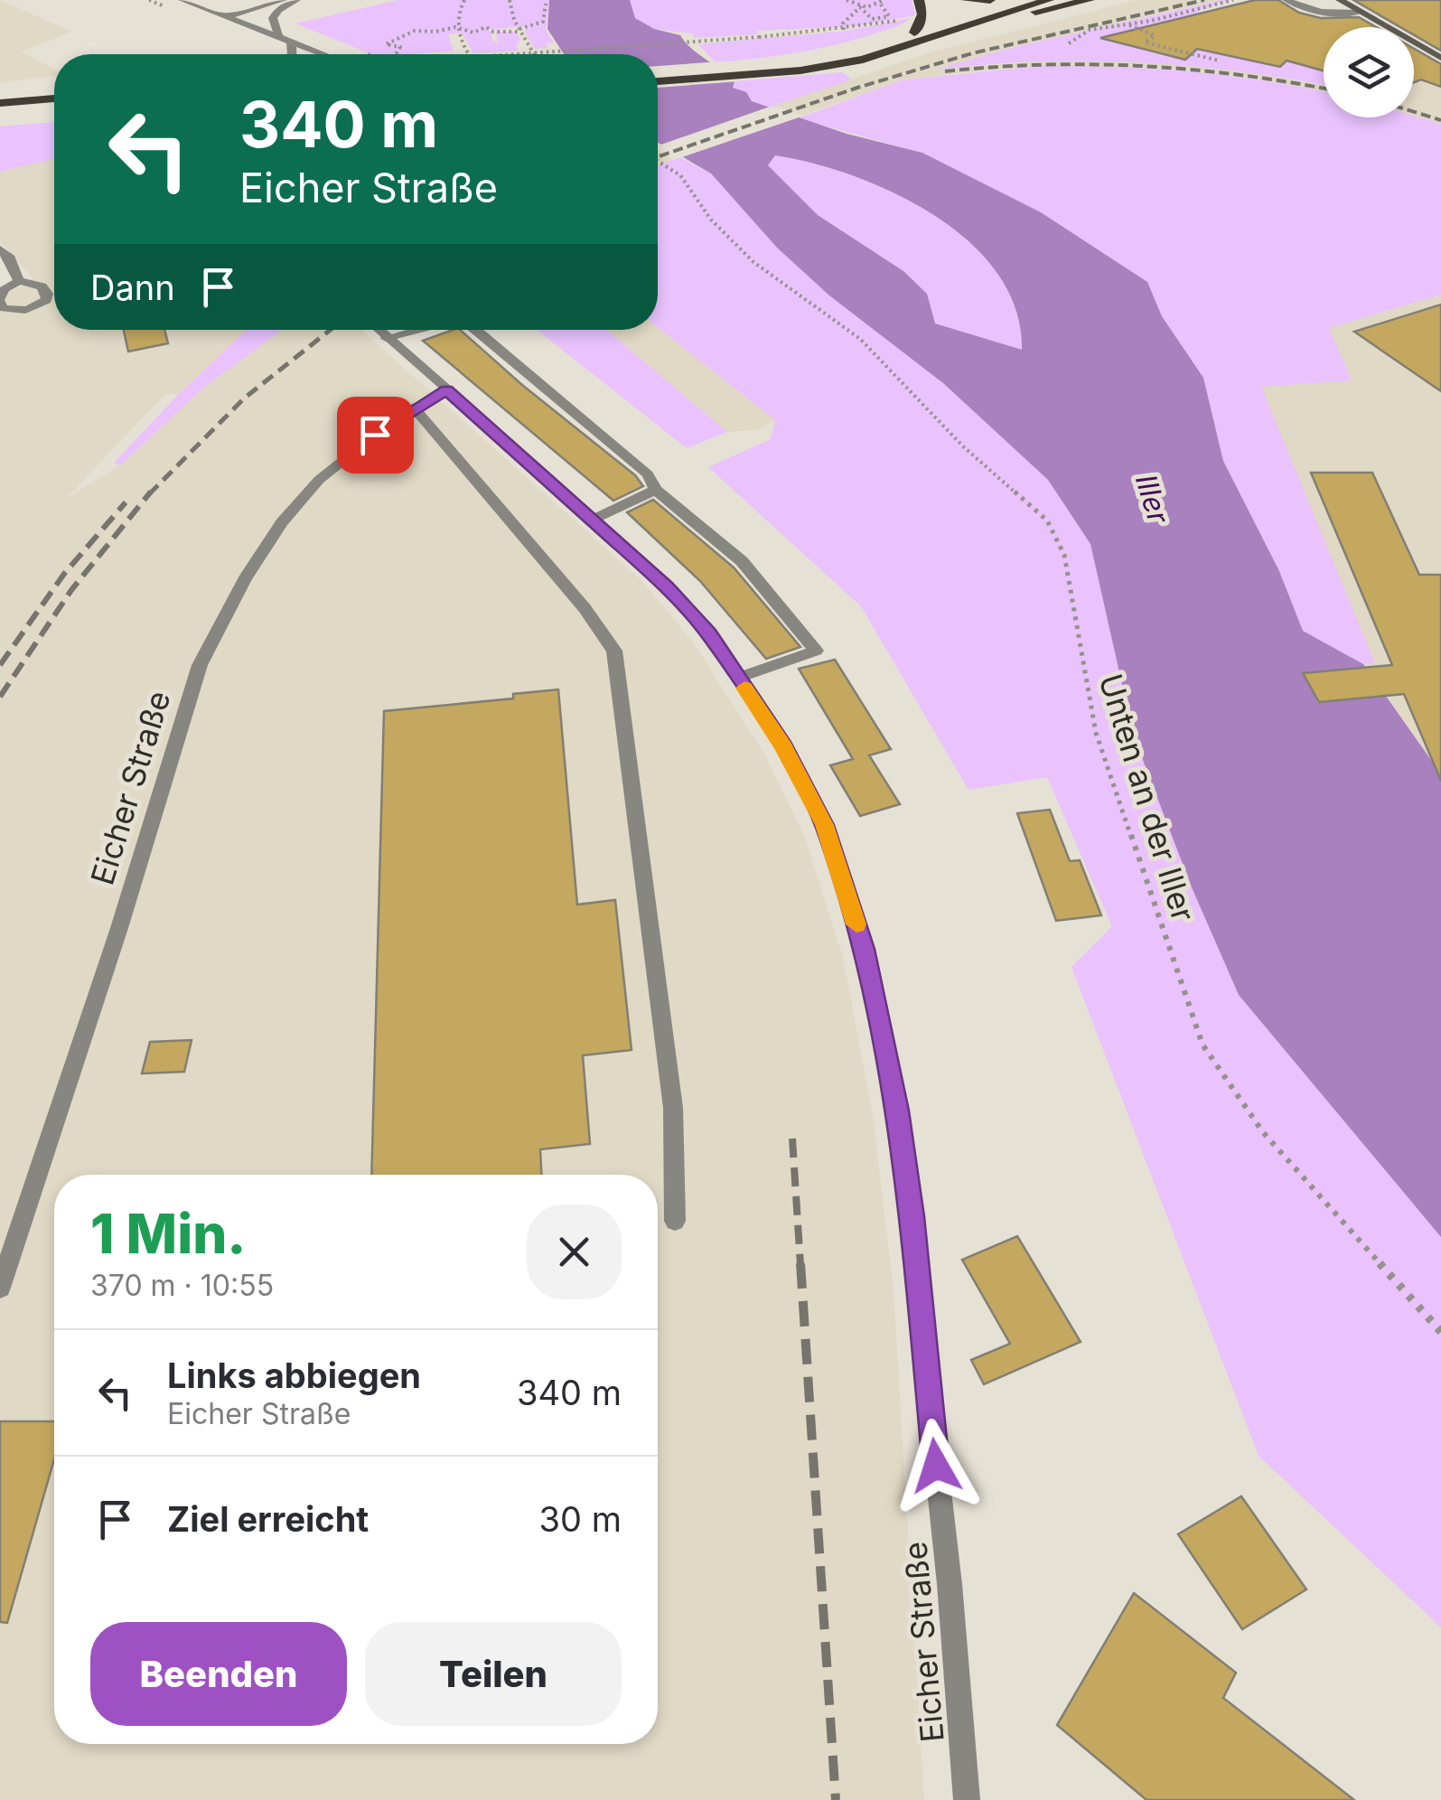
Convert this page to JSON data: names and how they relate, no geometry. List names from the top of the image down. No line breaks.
{"streets":{"street":["Eicher Straße"],"path":["Unten an der Iller"]},"water":["Iller"],"page":{"turn":["340 m","Eicher Straße"],"then":"Dann","heading":["1 Min.","370 m · 10:55"],"list":[{"name":"Links abbiegen","note":"Eicher Straße","value":"340 m"},{"name":"Ziel erreicht","value":"30 m"}],"buttons":["Beenden","Teilen"]}}
